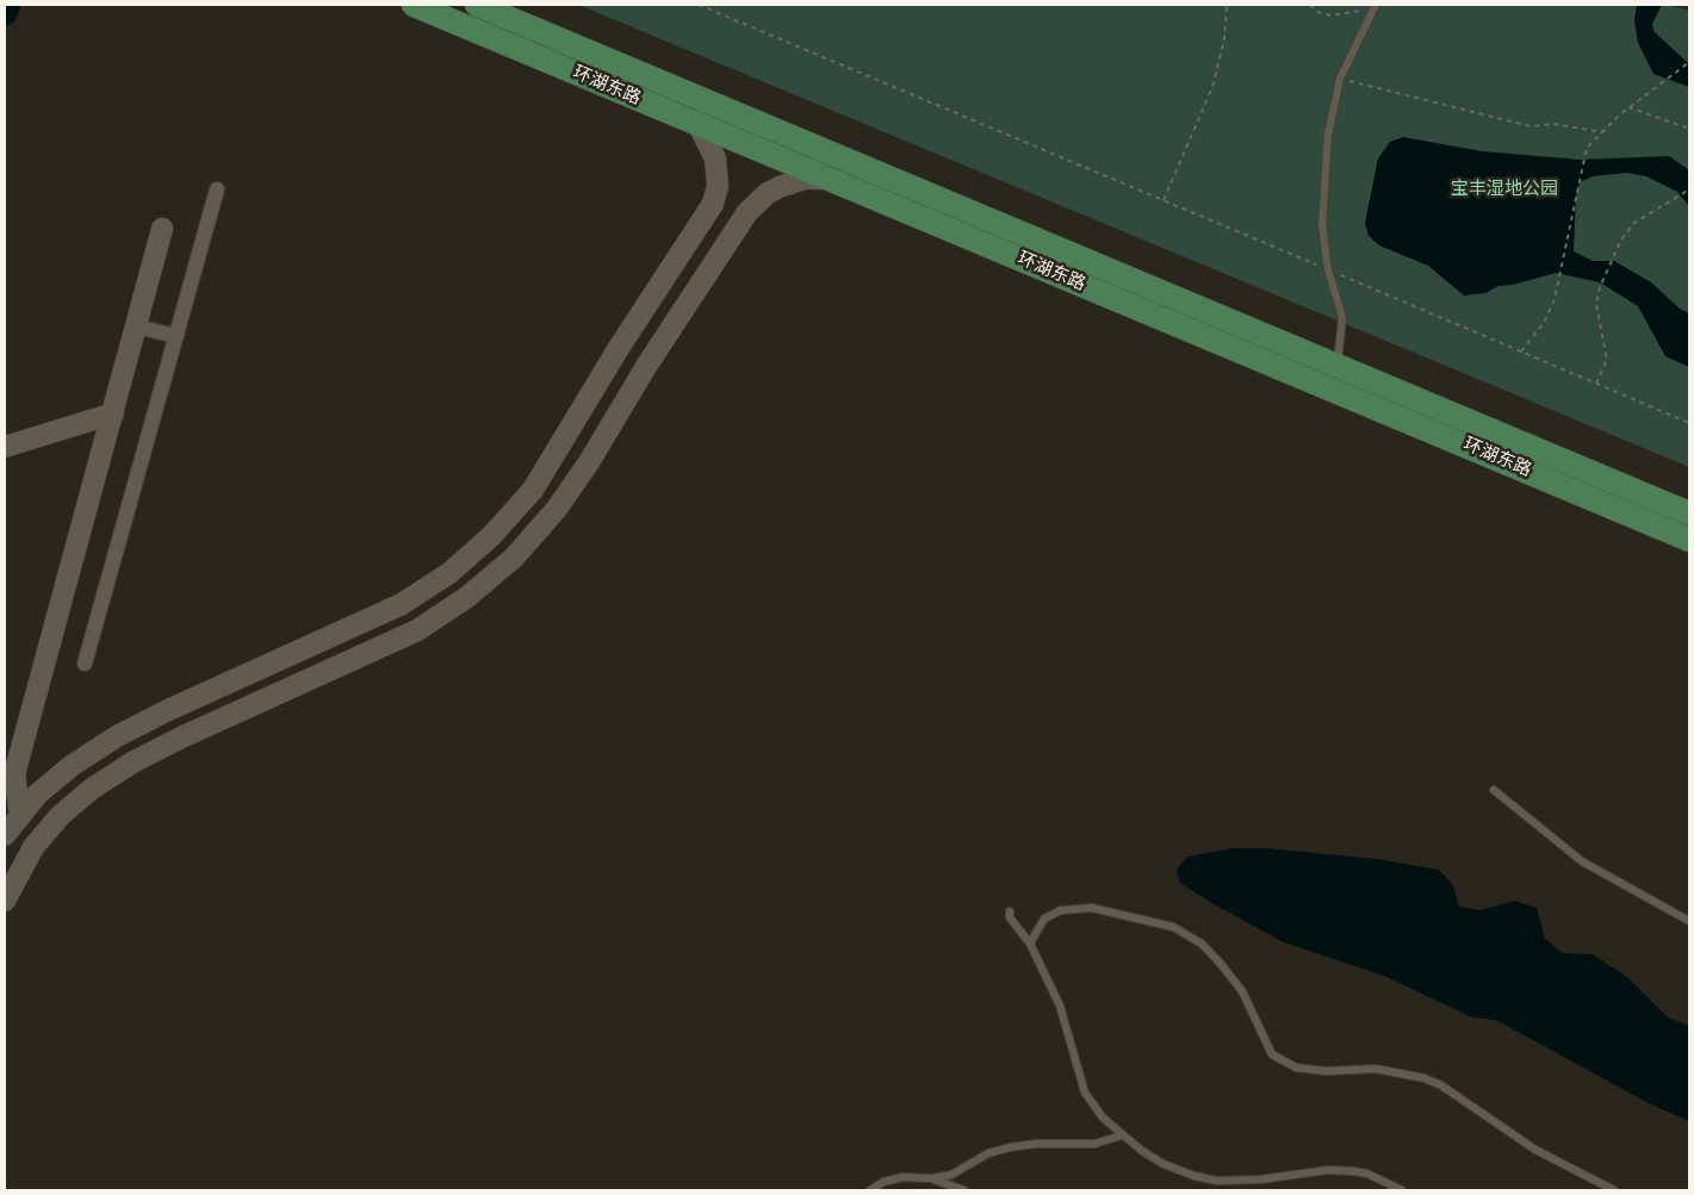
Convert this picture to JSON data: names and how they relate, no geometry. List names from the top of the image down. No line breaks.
{"streets":{"main road":["环湖东路"]},"parks":["宝丰湿地公园"]}
